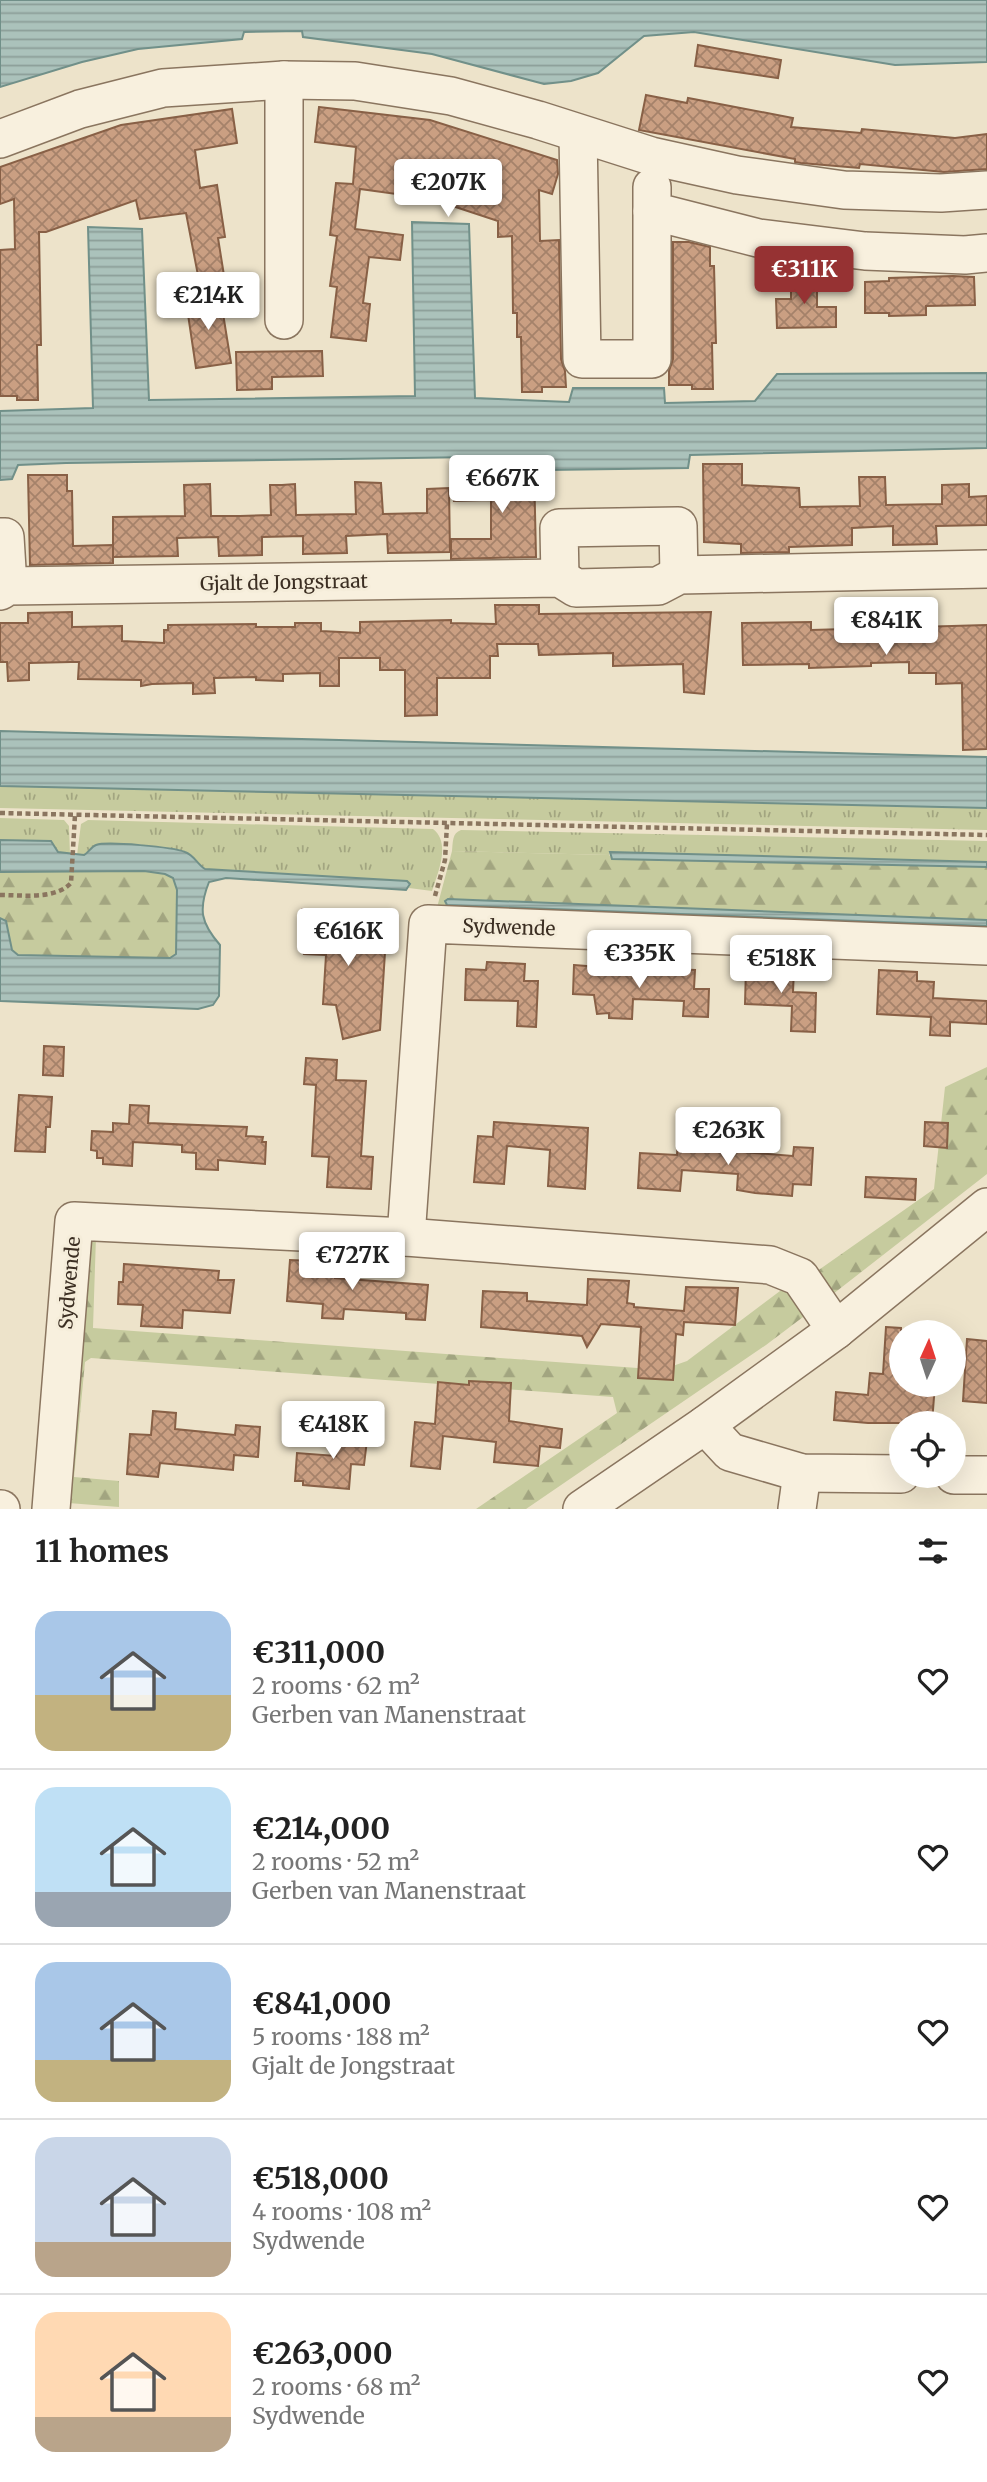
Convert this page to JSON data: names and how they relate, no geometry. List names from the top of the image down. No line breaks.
{"streets":{"street":["Gjalt de Jongstraat","Sydwende"]},"north":"top","page":{"price":["€207K","€311K","€214K","€667K","€841K","€616K","€335K","€518K","€263K","€727K","€418K"],"heading":"11 homes","list":[{"name":"€311,000","note":"2 rooms · 62 m² · Gerben van Manenstraat"},{"name":"€214,000","note":"2 rooms · 52 m² · Gerben van Manenstraat"},{"name":"€841,000","note":"5 rooms · 188 m² · Gjalt de Jongstraat"},{"name":"€518,000","note":"4 rooms · 108 m² · Sydwende"},{"name":"€263,000","note":"2 rooms · 68 m² · Sydwende"}]}}
